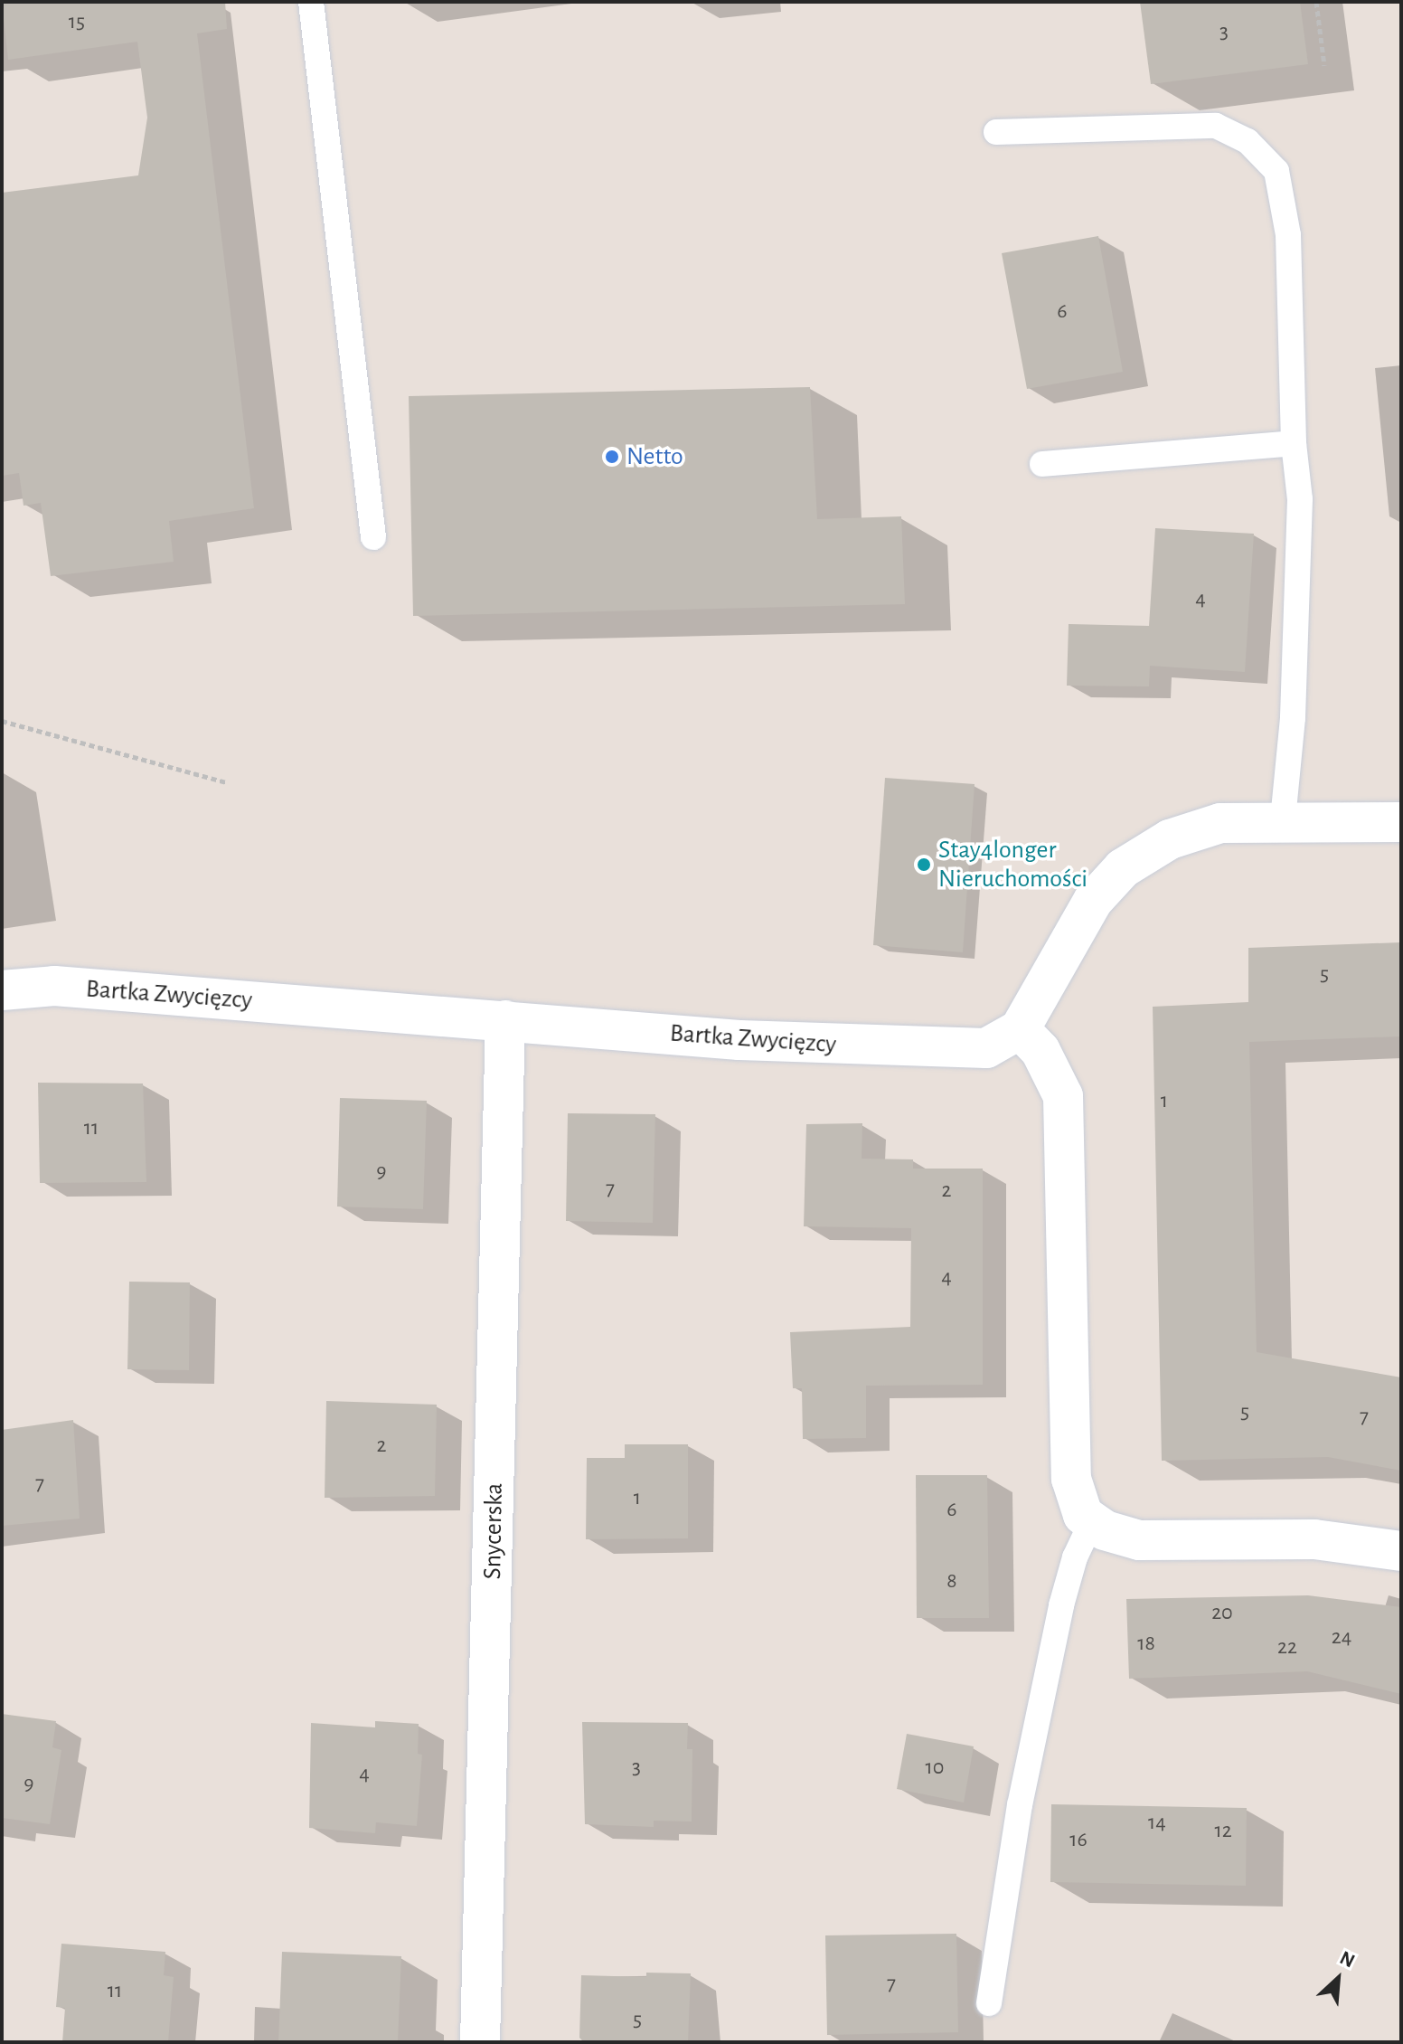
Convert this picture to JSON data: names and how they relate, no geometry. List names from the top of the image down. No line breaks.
{"streets":{"street":["Bartka Zwycięzcy","Snycerska"]},"crossings":[["Bartka Zwycięzcy","Snycerska"]],"places":["Netto","Stay4longer Nieruchomości"],"house_numbers":["15","3","6","4","5","1","11","9","7","2","4","5","7","2","7","1","6","8","20","24","18","22","3","10","4","9","14","12","16","7","11","5"],"north":"top right"}
